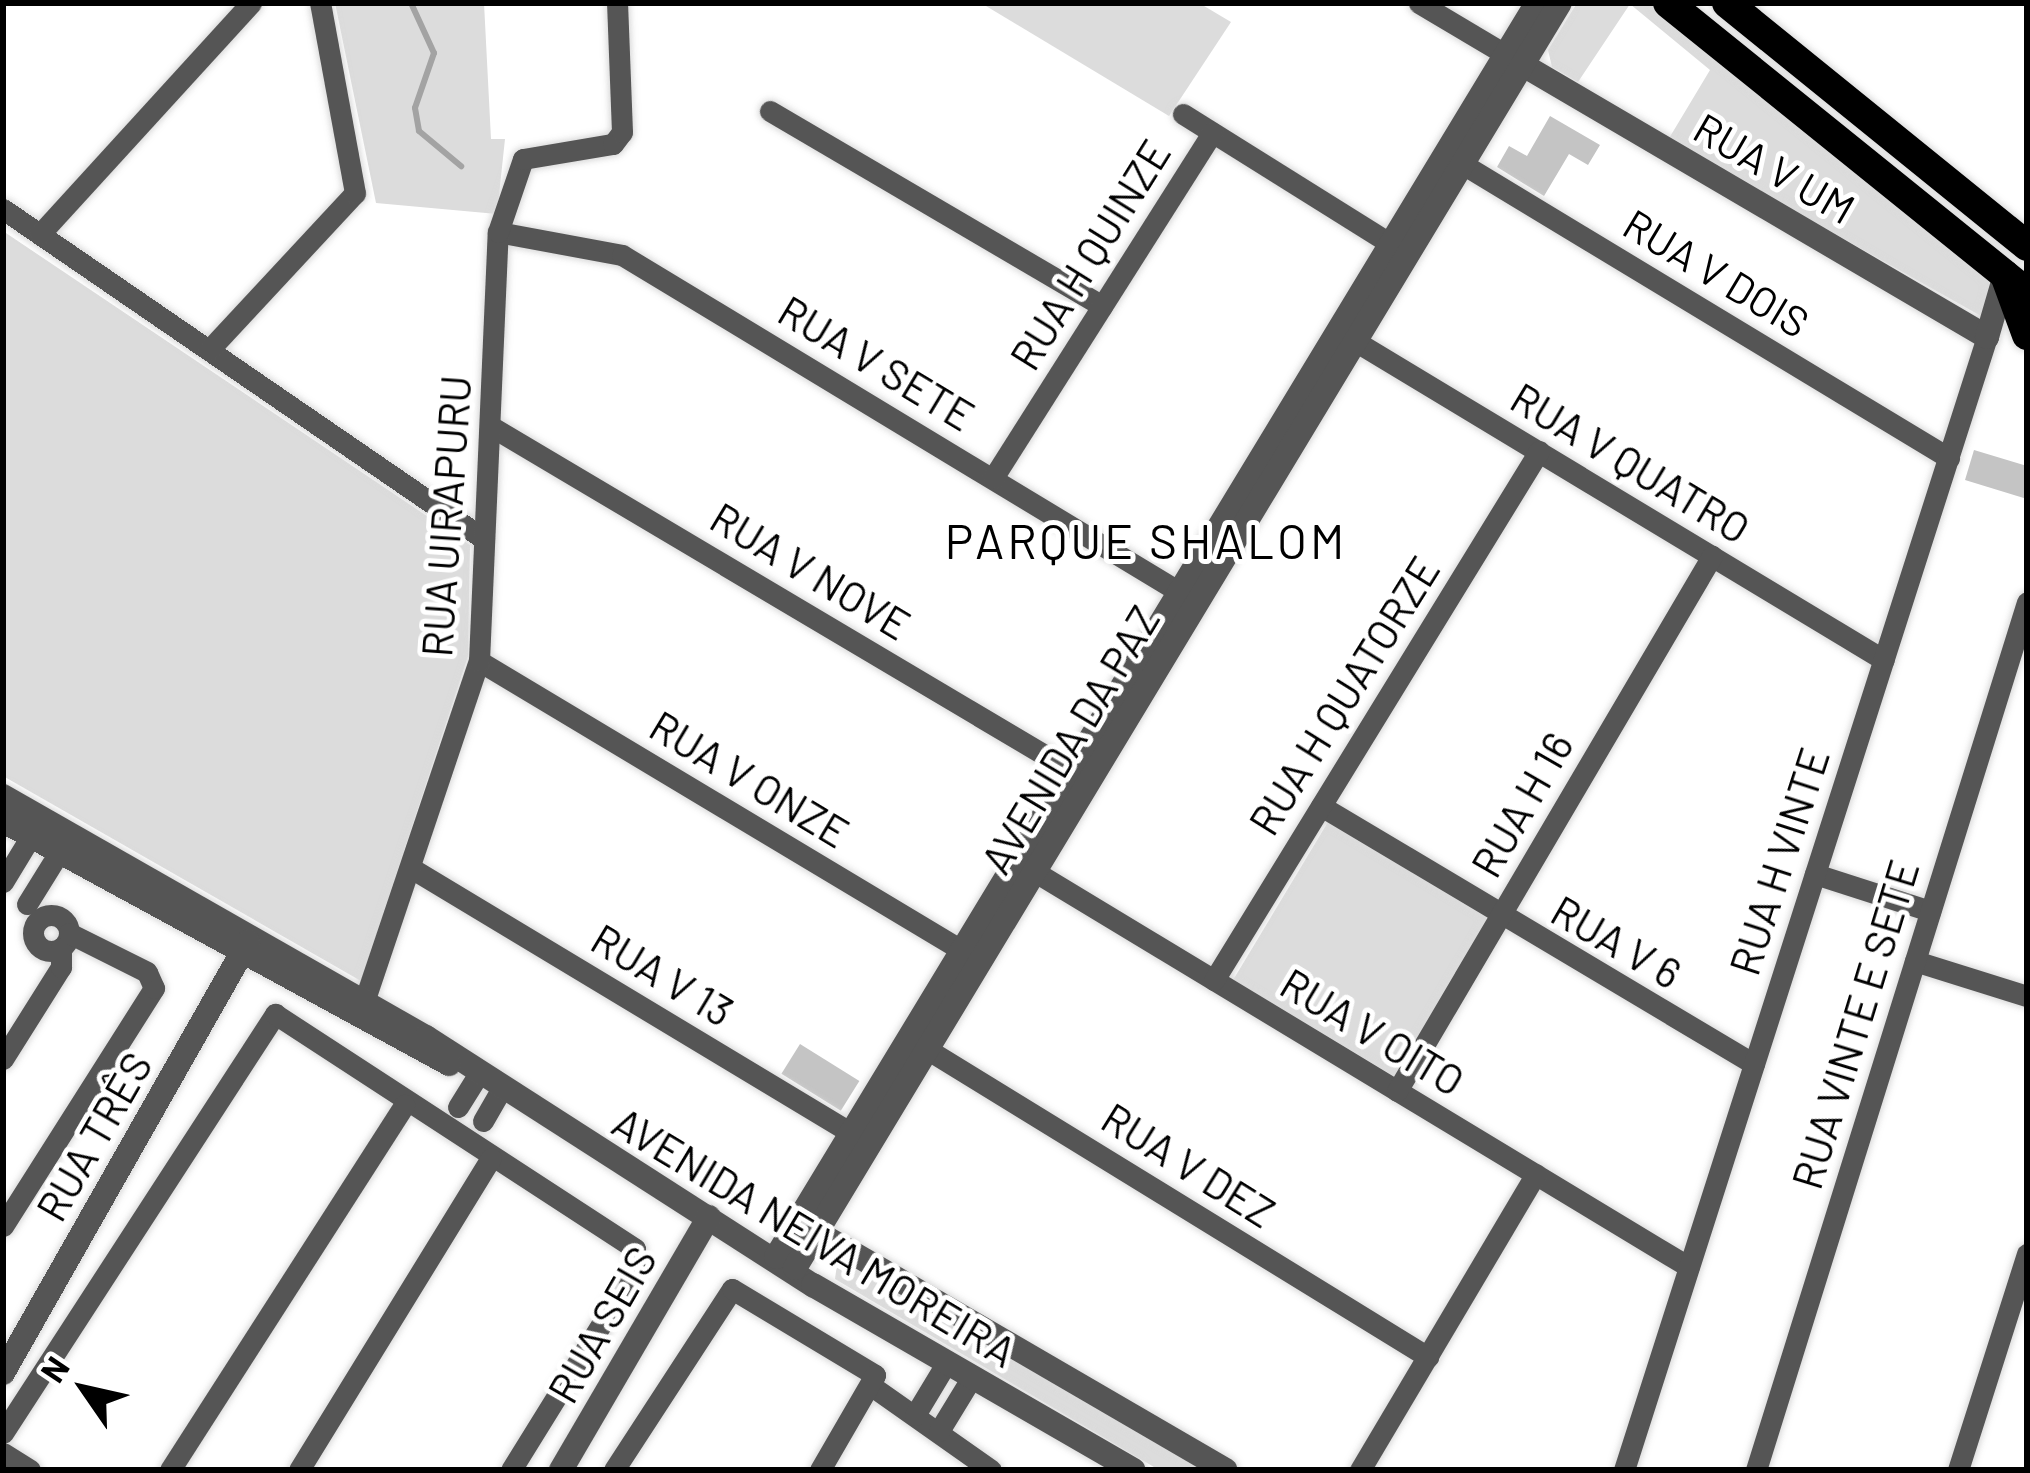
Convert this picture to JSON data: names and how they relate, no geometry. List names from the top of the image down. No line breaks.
{"streets":{"street":["RUA V UM","RUA H QUINZE","RUA V DOIS","RUA V SETE","RUA V QUATRO","RUA UIRAPURU","RUA V NOVE","RUA H QUATORZE","AVENIDA DA PAZ","RUA V ONZE","RUA H 16","RUA H VINTE","RUA V 6","RUA V 13","RUA VINTE E SETE","RUA V OITO","RUA TRÊS","RUA V DEZ","AVENIDA NEIVA MOREIRA","RUA SEIS"]},"crossings":[["RUA V UM","AVENIDA DA PAZ"],["RUA V UM","RUA H VINTE"],["RUA H QUINZE","RUA V SETE"],["RUA V DOIS","AVENIDA DA PAZ"],["RUA V DOIS","RUA H VINTE"],["RUA V SETE","RUA UIRAPURU"],["RUA V SETE","AVENIDA DA PAZ"],["RUA V QUATRO","RUA H QUATORZE"],["RUA V QUATRO","AVENIDA DA PAZ"],["RUA V QUATRO","RUA H 16"],["RUA V QUATRO","RUA H VINTE"],["RUA UIRAPURU","RUA V NOVE"],["RUA UIRAPURU","RUA V ONZE"],["RUA UIRAPURU","RUA V 13"],["RUA UIRAPURU","AVENIDA NEIVA MOREIRA"],["RUA V NOVE","AVENIDA DA PAZ"],["RUA H QUATORZE","RUA V 6"],["RUA H QUATORZE","RUA V OITO"],["AVENIDA DA PAZ","RUA V ONZE"],["AVENIDA DA PAZ","RUA V 13"],["AVENIDA DA PAZ","RUA V OITO"],["AVENIDA DA PAZ","RUA V DEZ"],["AVENIDA DA PAZ","AVENIDA NEIVA MOREIRA"],["RUA H 16","RUA V 6"],["RUA H 16","RUA V OITO"],["RUA H VINTE","RUA V 6"],["RUA H VINTE","RUA V OITO"],["RUA TRÊS","AVENIDA NEIVA MOREIRA"],["AVENIDA NEIVA MOREIRA","RUA SEIS"]],"districts":["PARQUE SHALOM"],"north":"top left"}
